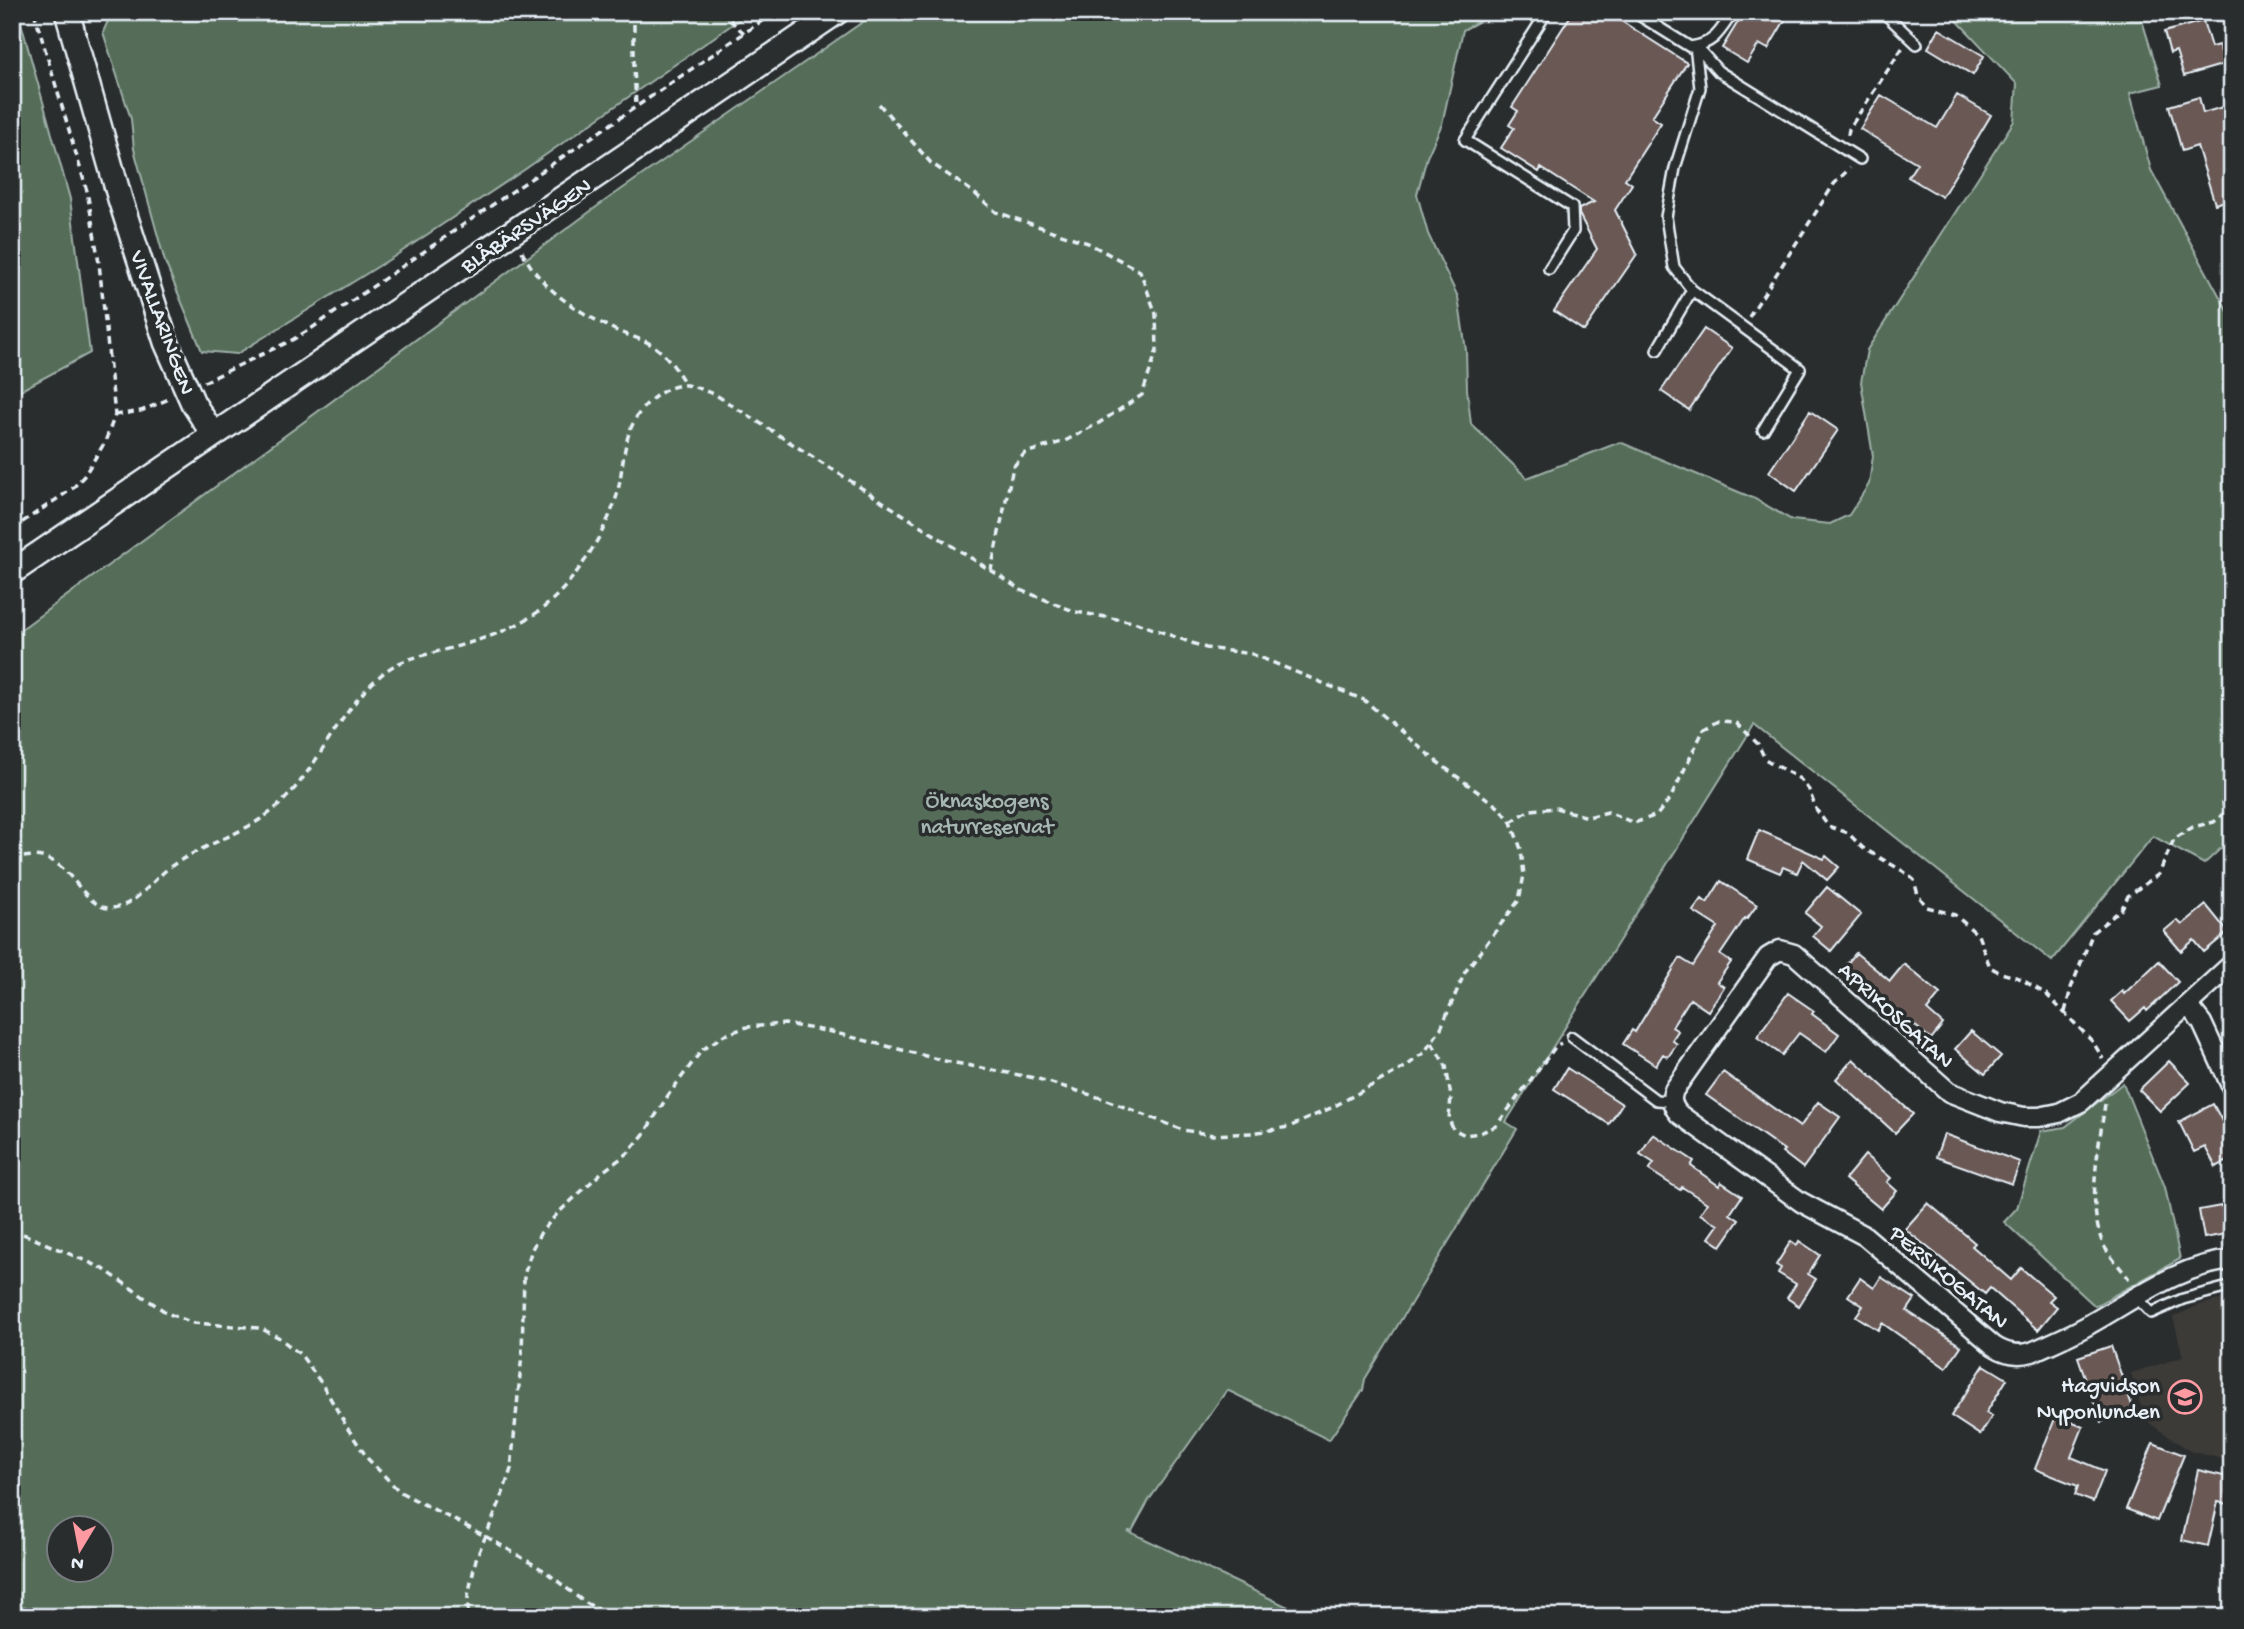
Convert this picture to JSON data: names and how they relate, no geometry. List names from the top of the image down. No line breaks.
{"streets":{"street":["BLÅBÄRSVÄGEN","VIVALLARINGEN","APRIKOSGATAN","PERSIKOGATAN"]},"crossings":[["BLÅBÄRSVÄGEN","VIVALLARINGEN"],["APRIKOSGATAN","PERSIKOGATAN"]],"parks":["Öknaskogens naturreservat"],"places":{"school or university":["Hagvidson Nyponlunden"]},"north":"bottom"}
